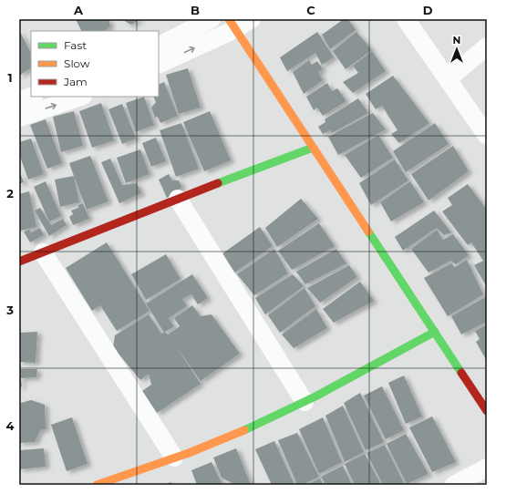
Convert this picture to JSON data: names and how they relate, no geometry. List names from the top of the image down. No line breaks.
{"legend":["Fast","Slow","Jam"],"north":"top","grid":{"columns":["A","B","C","D"],"rows":["1","2","3","4"]}}
